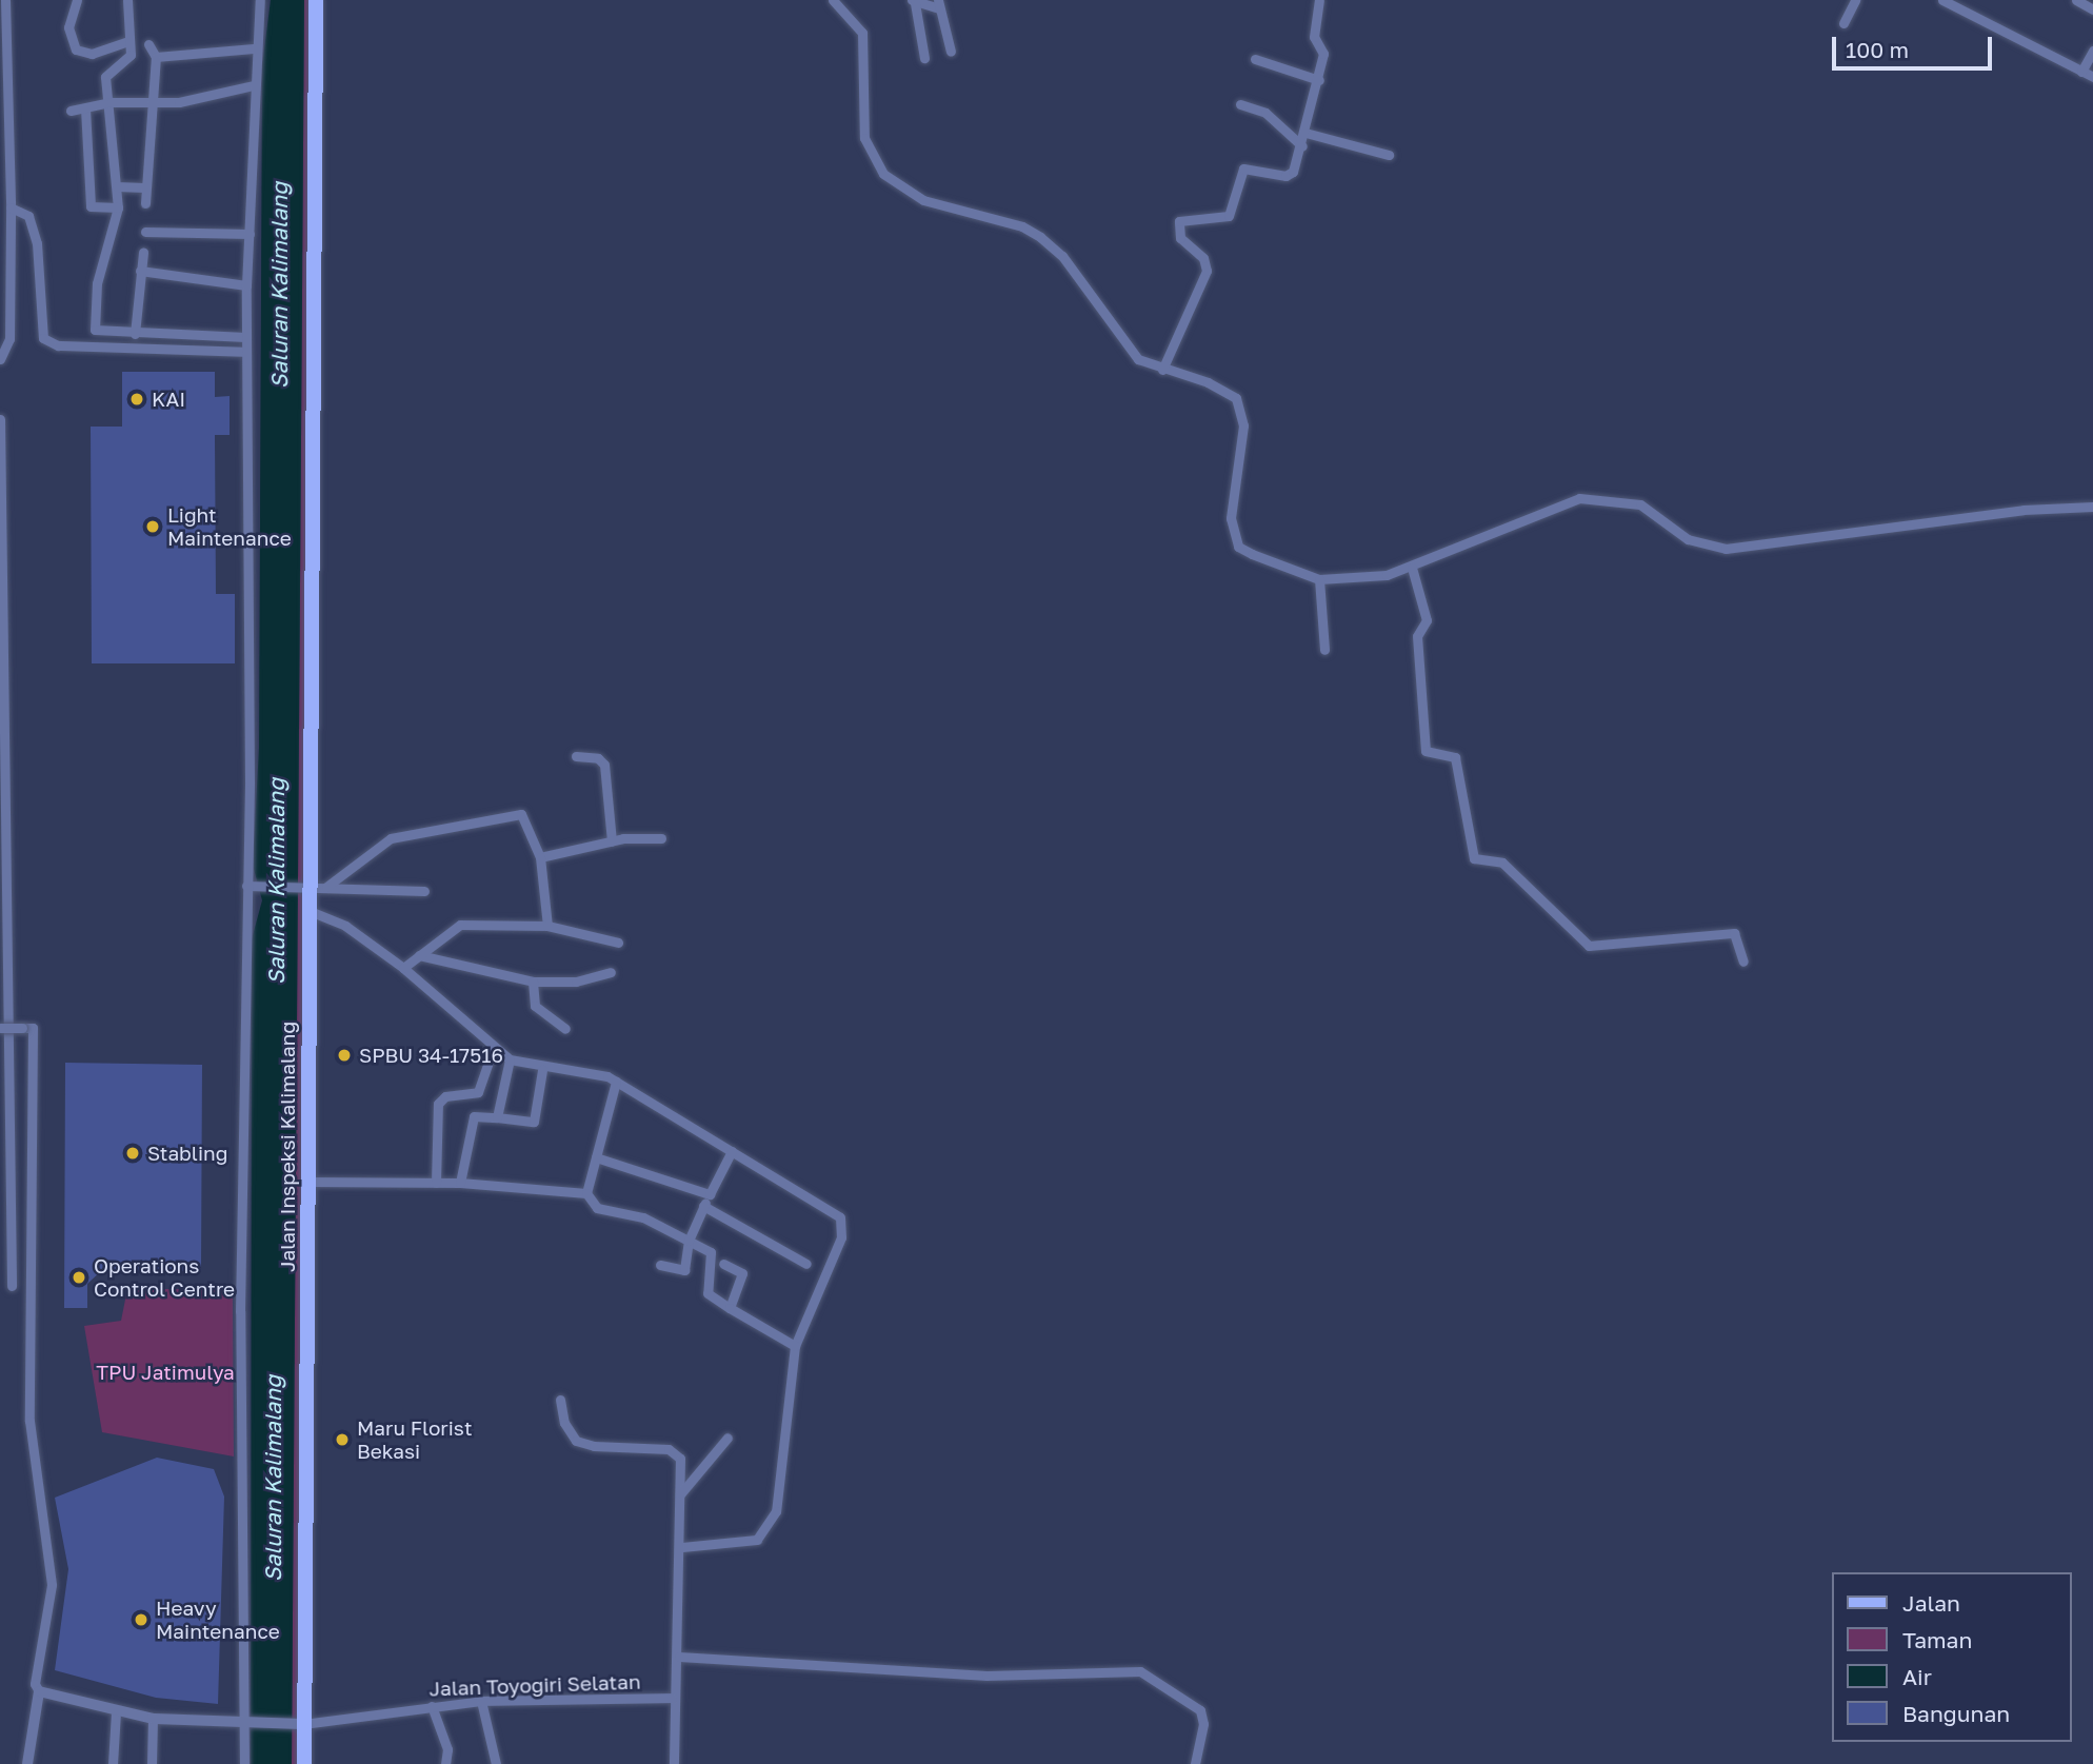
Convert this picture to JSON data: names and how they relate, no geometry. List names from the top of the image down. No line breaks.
{"streets":{"main road":["Jalan Inspeksi Kalimalang"],"street":["Jalan Toyogiri Selatan"]},"crossings":[["Jalan Inspeksi Kalimalang","Jalan Toyogiri Selatan"]],"water":["Saluran Kalimalang"],"parks":["TPU Jatimulya"],"places":["KAI","Light Maintenance","SPBU 34-17516","Stabling","Operations Control Centre","Maru Florist Bekasi","Heavy Maintenance"],"legend":["Jalan","Taman","Air","Bangunan"],"scale_bar":"100 m"}
